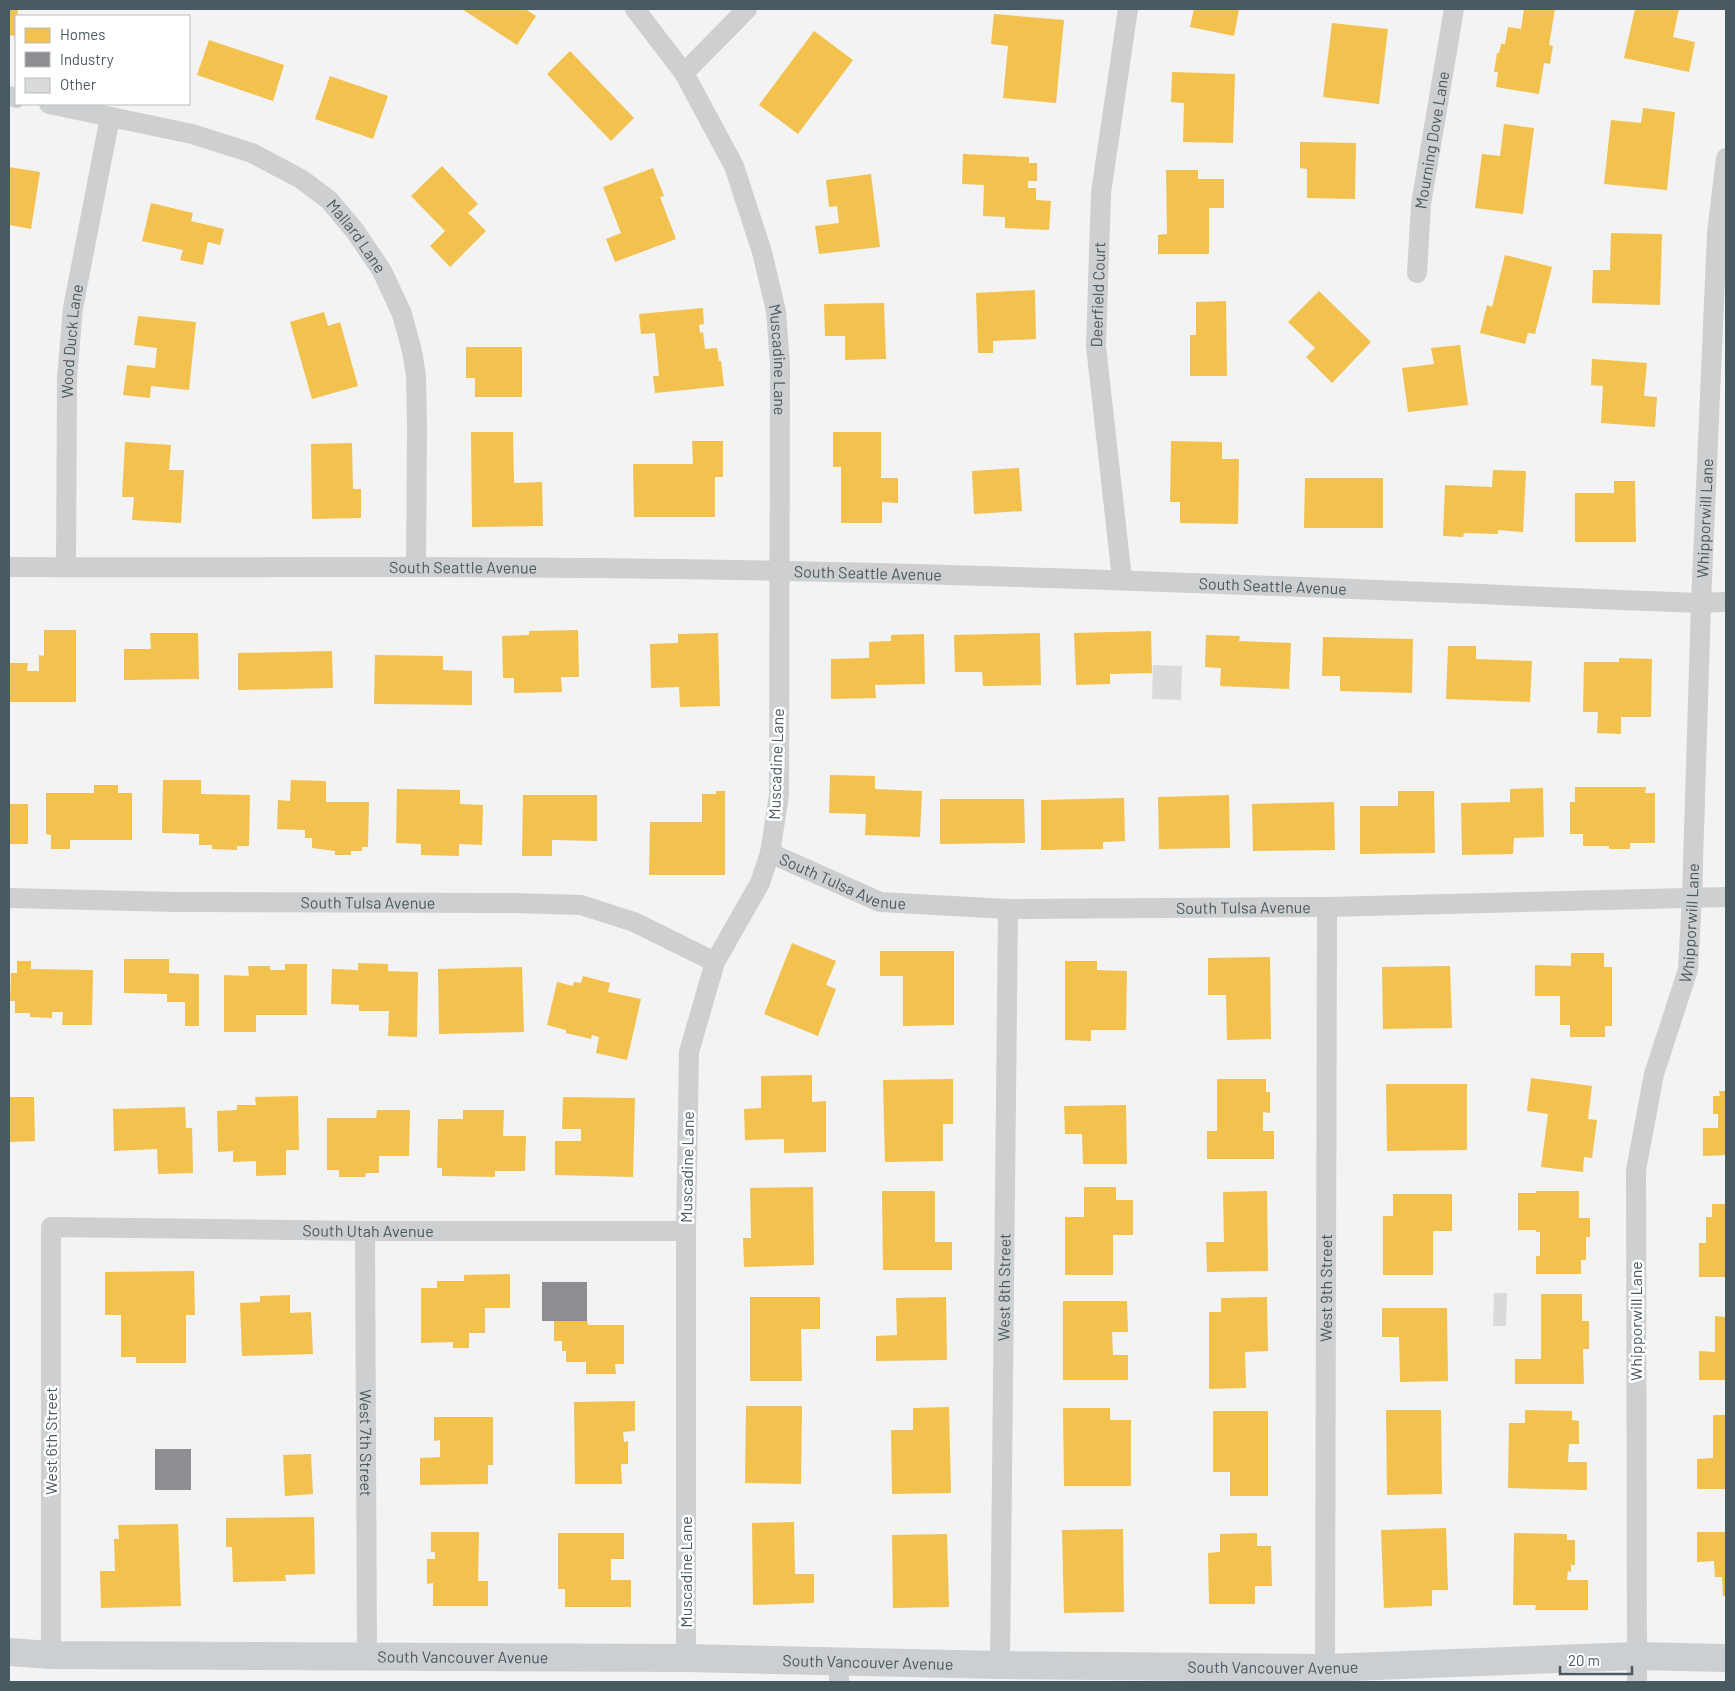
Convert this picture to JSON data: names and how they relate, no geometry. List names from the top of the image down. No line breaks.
{"streets":{"street":["Mourning Dove Lane","Mallard Lane","Deerfield Court","Wood Duck Lane","Muscadine Lane","Whipporwill Lane","South Seattle Avenue","South Tulsa Avenue","South Utah Avenue","West 8th Street","West 9th Street","West 6th Street","West 7th Street","South Vancouver Avenue"]},"crossings":[["Mallard Lane","Wood Duck Lane"],["Mallard Lane","South Seattle Avenue"],["Deerfield Court","South Seattle Avenue"],["Wood Duck Lane","South Seattle Avenue"],["Muscadine Lane","South Seattle Avenue"],["Muscadine Lane","South Tulsa Avenue"],["Muscadine Lane","South Utah Avenue"],["Muscadine Lane","South Vancouver Avenue"],["Whipporwill Lane","South Seattle Avenue"],["Whipporwill Lane","South Tulsa Avenue"],["Whipporwill Lane","South Vancouver Avenue"],["South Tulsa Avenue","West 8th Street"],["South Tulsa Avenue","West 9th Street"],["South Utah Avenue","West 6th Street"],["South Utah Avenue","West 7th Street"],["West 8th Street","South Vancouver Avenue"],["West 9th Street","South Vancouver Avenue"],["West 6th Street","South Vancouver Avenue"],["West 7th Street","South Vancouver Avenue"]],"legend":["Homes","Industry","Other"],"scale_bar":"20 m"}
